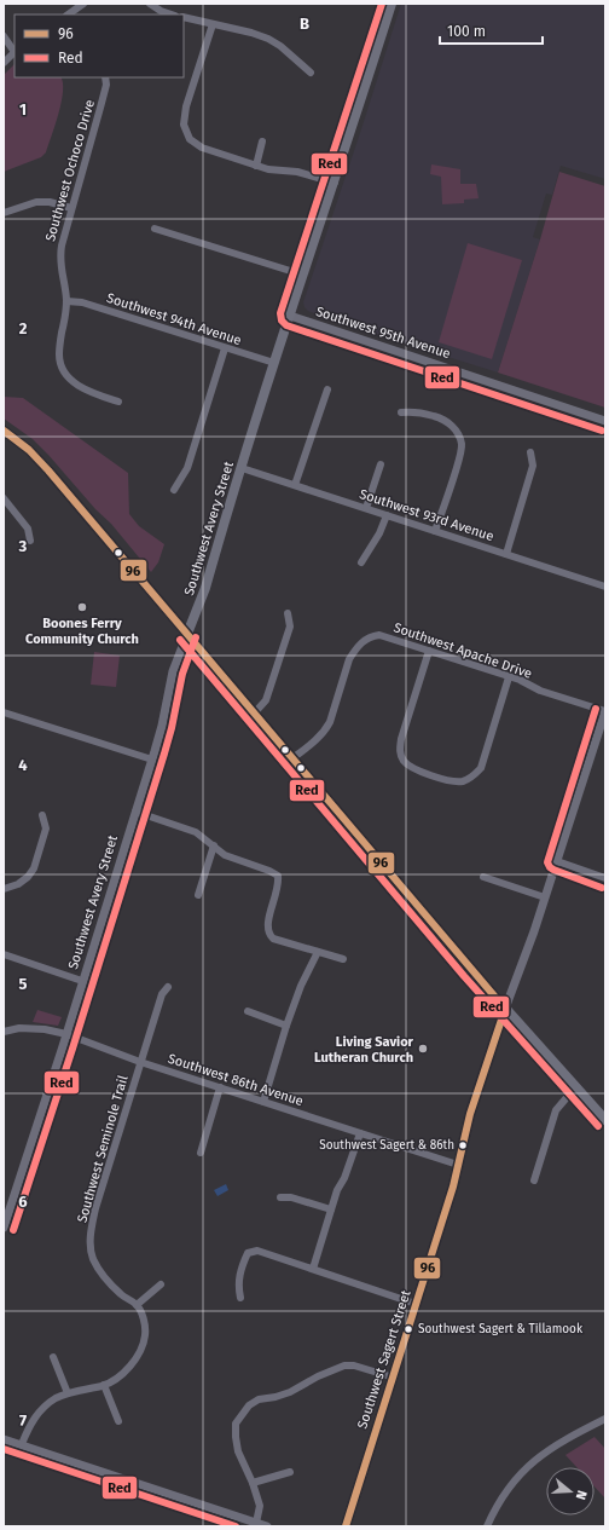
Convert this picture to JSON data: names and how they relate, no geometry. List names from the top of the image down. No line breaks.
{"streets":{"main road":["Southwest Avery Street","Southwest Sagert Street"],"street":["Southwest Ochoco Drive","Southwest 94th Avenue","Southwest 95th Avenue","Southwest 93rd Avenue","Southwest Apache Drive","Southwest 86th Avenue","Southwest Seminole Trail"]},"crossings":[["Southwest Ochoco Drive","Southwest 94th Avenue"],["Southwest 94th Avenue","Southwest Avery Street"],["Southwest 95th Avenue","Southwest Avery Street"],["Southwest 93rd Avenue","Southwest Avery Street"],["Southwest Avery Street","Southwest 86th Avenue"],["Southwest Apache Drive","Southwest Sagert Street"],["Southwest 86th Avenue","Southwest Seminole Trail"],["Southwest 86th Avenue","Southwest Sagert Street"]],"places":["Boones Ferry Community Church","Living Savior Lutheran Church","Southwest Sagert & 86th","Southwest Sagert & Tillamook"],"lines":["transit line Red","transit line 96"],"legend":["96","Red"],"scale_bar":"100 m","north":"right","grid":{"columns":["B"],"rows":["1","2","3","4","5","6","7"]}}
